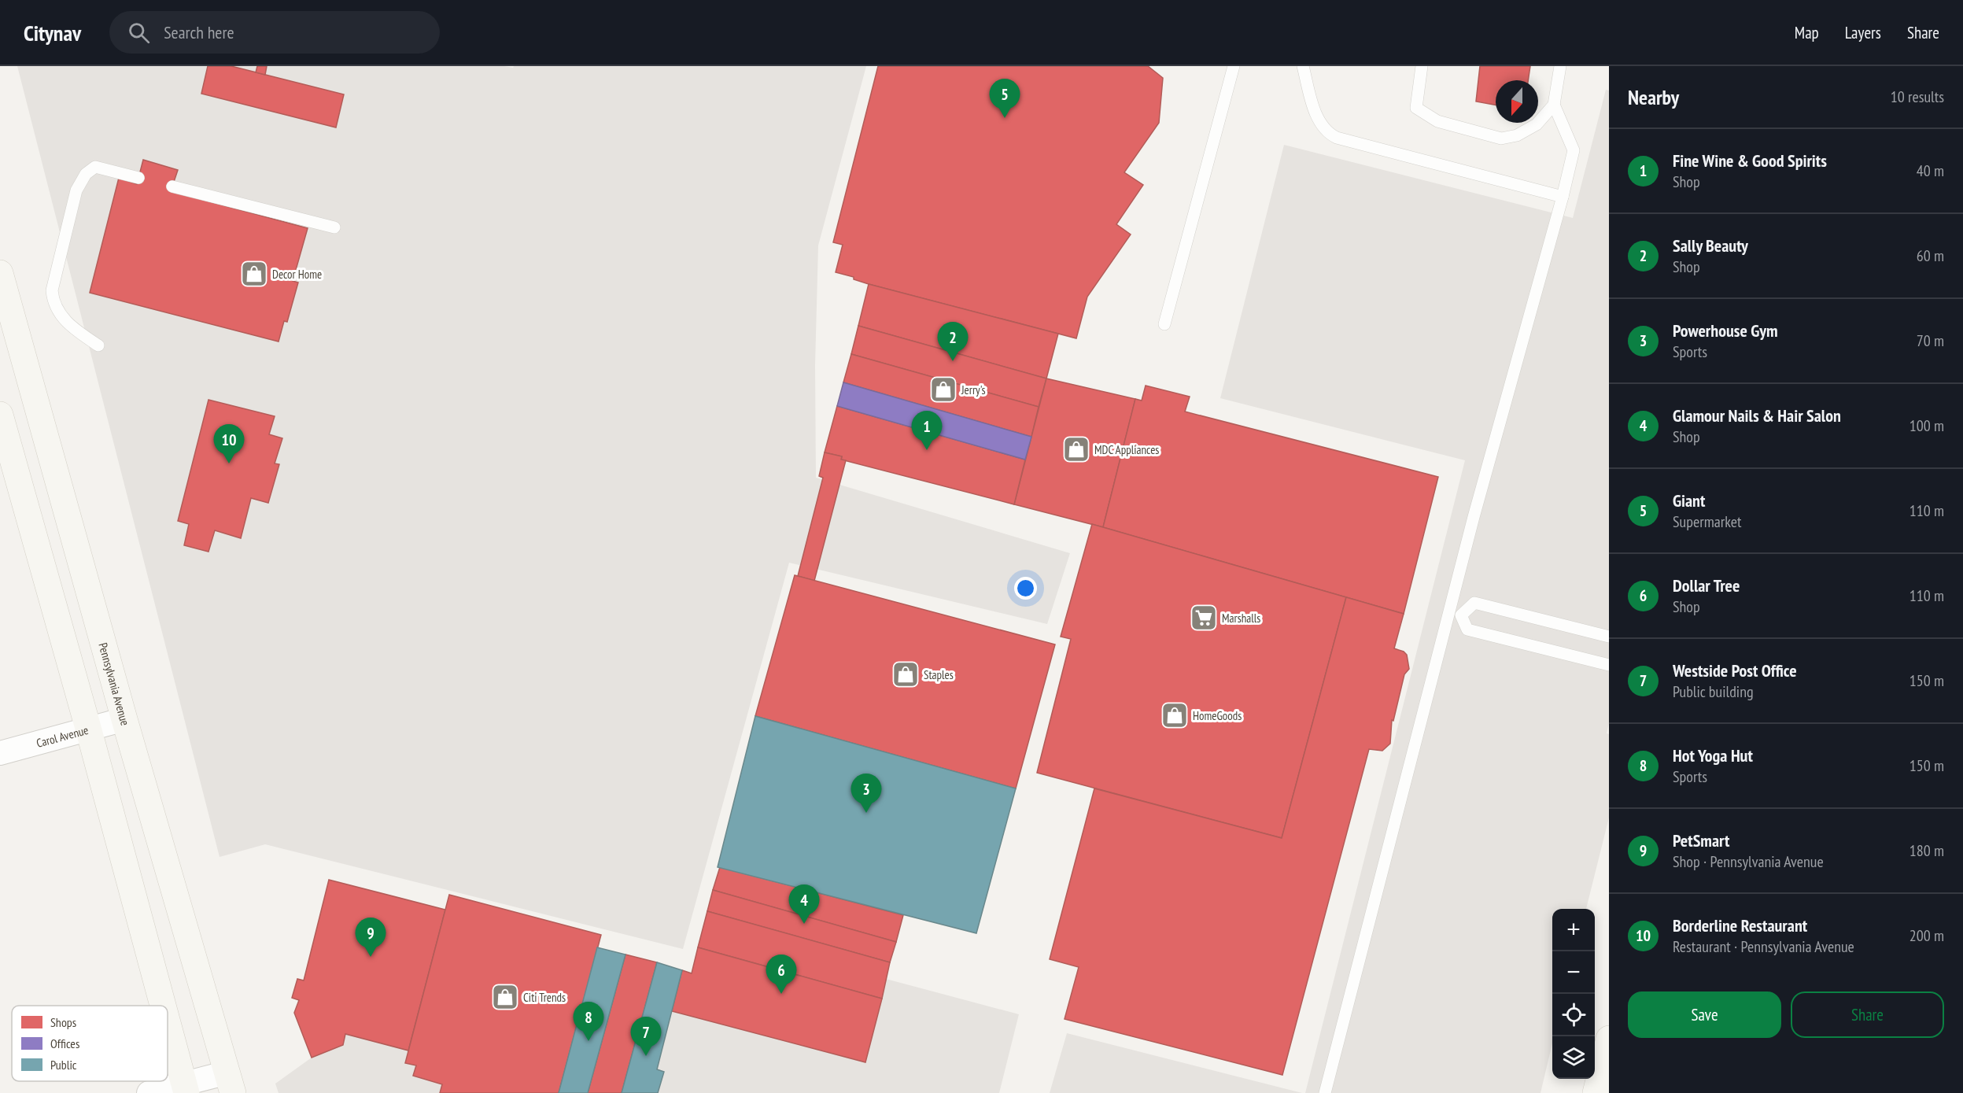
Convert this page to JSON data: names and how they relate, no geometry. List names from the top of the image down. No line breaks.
{"streets":{"street":["Pennsylvania Avenue","Carol Avenue"]},"crossings":[["Pennsylvania Avenue","Carol Avenue"]],"places":{"shop":["Decor Home","Jerry's","MDC Appliances","Staples","HomeGoods","Citi Trends"],"supermarket":["Marshalls"]},"legend":["Shops","Offices","Public"],"north":"bottom","page":{"header":"Citynav","search":"Search here","nav":["Map","Layers","Share"],"heading":["Nearby","10 results"],"pins":["5","2","1","10","3","4","9","6","8","7"],"list":[{"mark":"1","name":"Fine Wine & Good Spirits","note":"Shop","value":"40 m"},{"mark":"2","name":"Sally Beauty","note":"Shop","value":"60 m"},{"mark":"3","name":"Powerhouse Gym","note":"Sports","value":"70 m"},{"mark":"4","name":"Glamour Nails & Hair Salon","note":"Shop","value":"100 m"},{"mark":"5","name":"Giant","note":"Supermarket","value":"110 m"},{"mark":"6","name":"Dollar Tree","note":"Shop","value":"110 m"},{"mark":"7","name":"Westside Post Office","note":"Public building","value":"150 m"},{"mark":"8","name":"Hot Yoga Hut","note":"Sports","value":"150 m"},{"mark":"9","name":"PetSmart","note":"Shop · Pennsylvania Avenue","value":"180 m"},{"mark":"10","name":"Borderline Restaurant","note":"Restaurant · Pennsylvania Avenue","value":"200 m"}],"map_buttons":["+","−"],"buttons":["Save","Share"]}}
